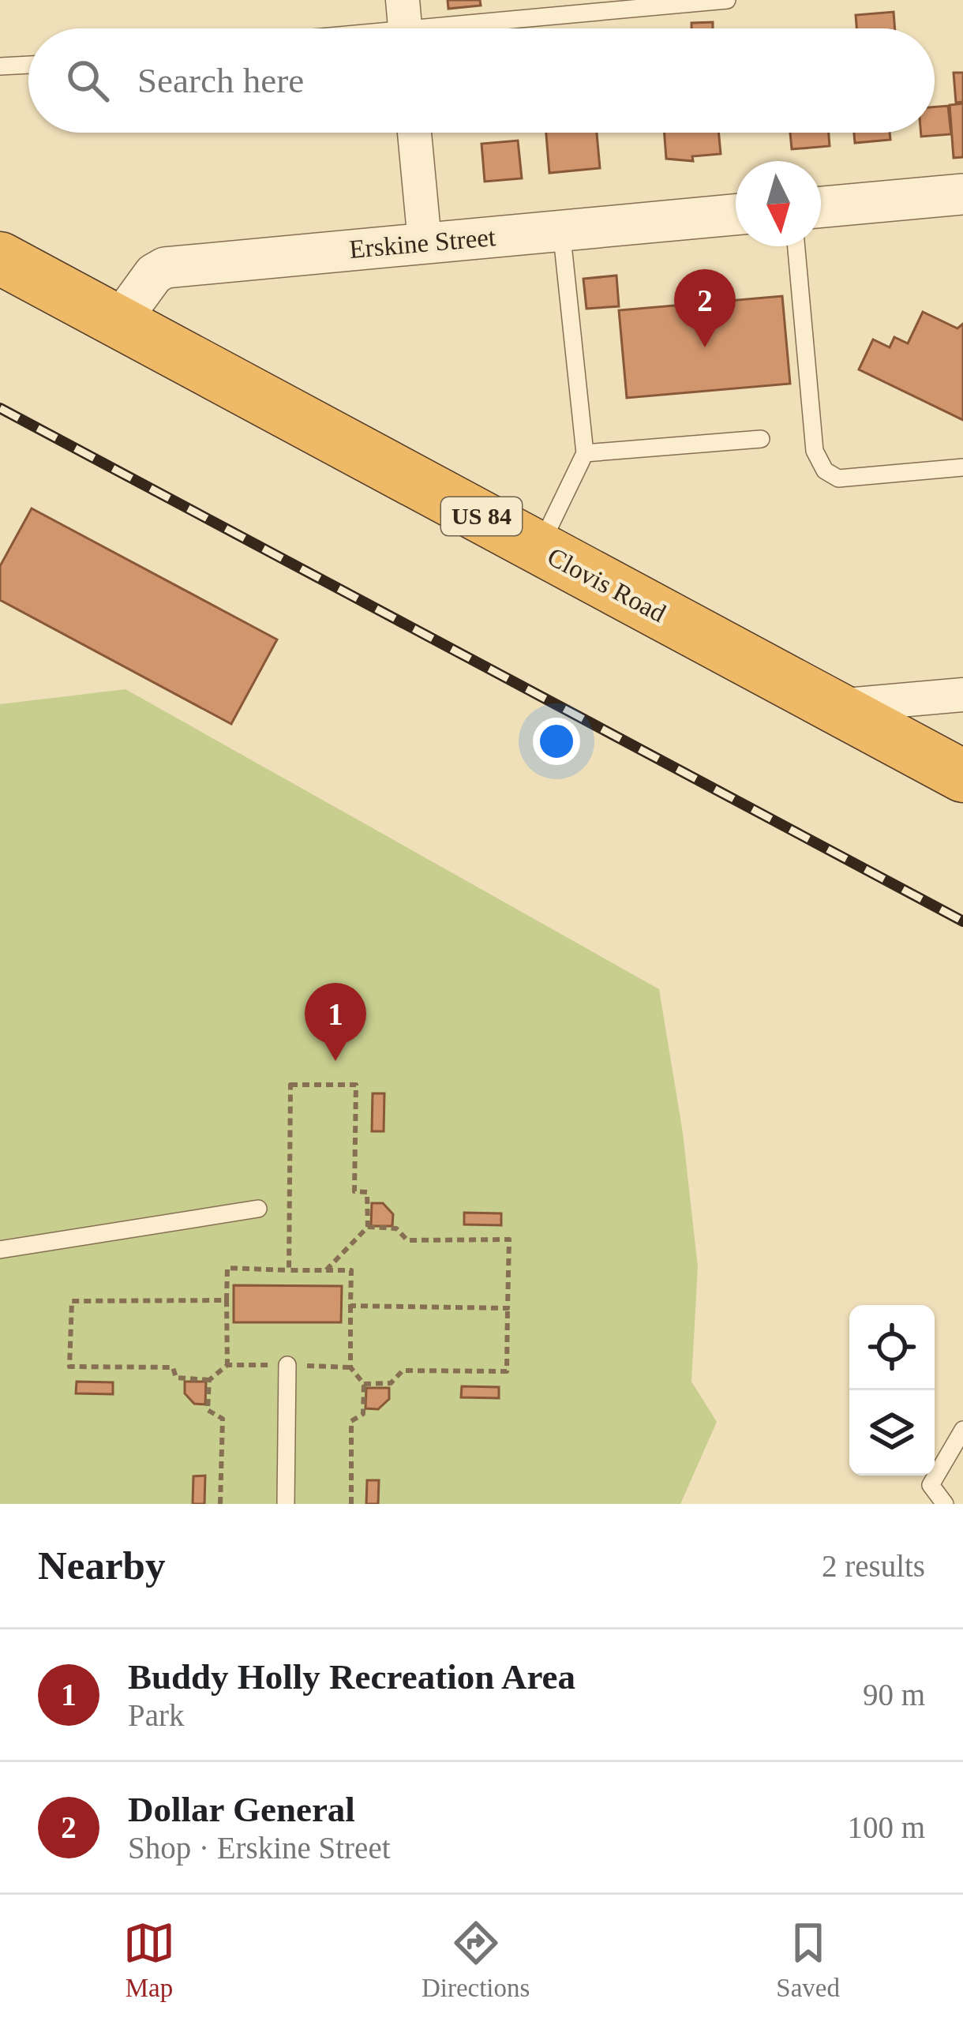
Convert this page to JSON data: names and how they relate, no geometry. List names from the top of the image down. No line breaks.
{"streets":{"highway":["US 84","Clovis Road"],"street":["Erskine Street"]},"crossings":[["Erskine Street","Clovis Road"]],"north":"bottom","page":{"search":"Search here","pins":["2","1"],"heading":["Nearby","2 results"],"list":[{"mark":"1","name":"Buddy Holly Recreation Area","note":"Park","value":"90 m"},{"mark":"2","name":"Dollar General","note":"Shop · Erskine Street","value":"100 m"}],"nav":["Map","Directions","Saved"]}}
